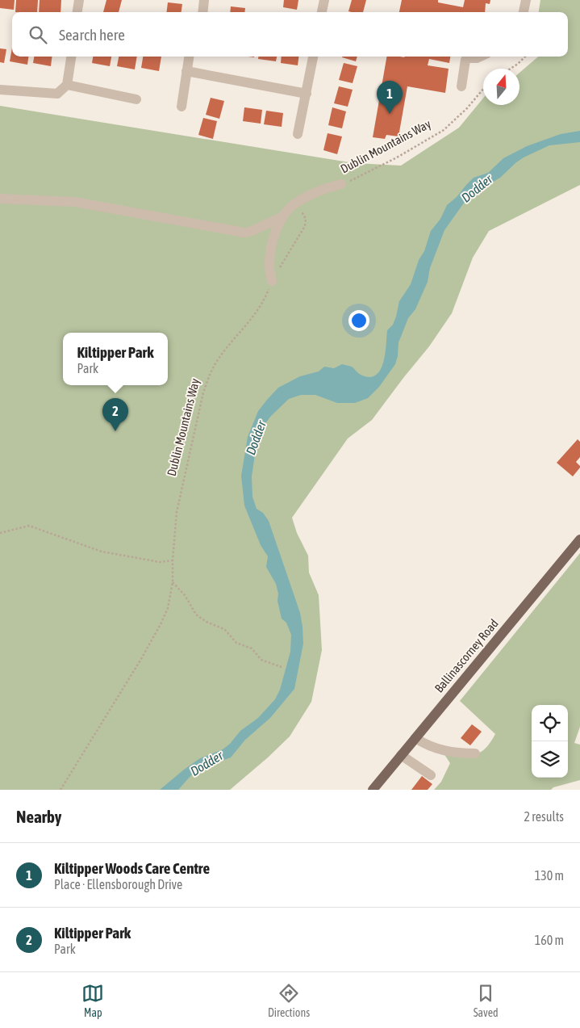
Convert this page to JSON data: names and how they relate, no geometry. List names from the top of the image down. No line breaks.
{"streets":{"main road":["Ballinascorney Road"],"street":["Dublin Mountains Way"]},"water":["Dodder"],"north":"top","page":{"search":"Search here","pins":["1","2"],"popup":["Kiltipper Park","Park"],"heading":["Nearby","2 results"],"list":[{"mark":"1","name":"Kiltipper Woods Care Centre","note":"Place · Ellensborough Drive","value":"130 m"},{"mark":"2","name":"Kiltipper Park","note":"Park","value":"160 m"}],"nav":["Map","Directions","Saved"]}}
